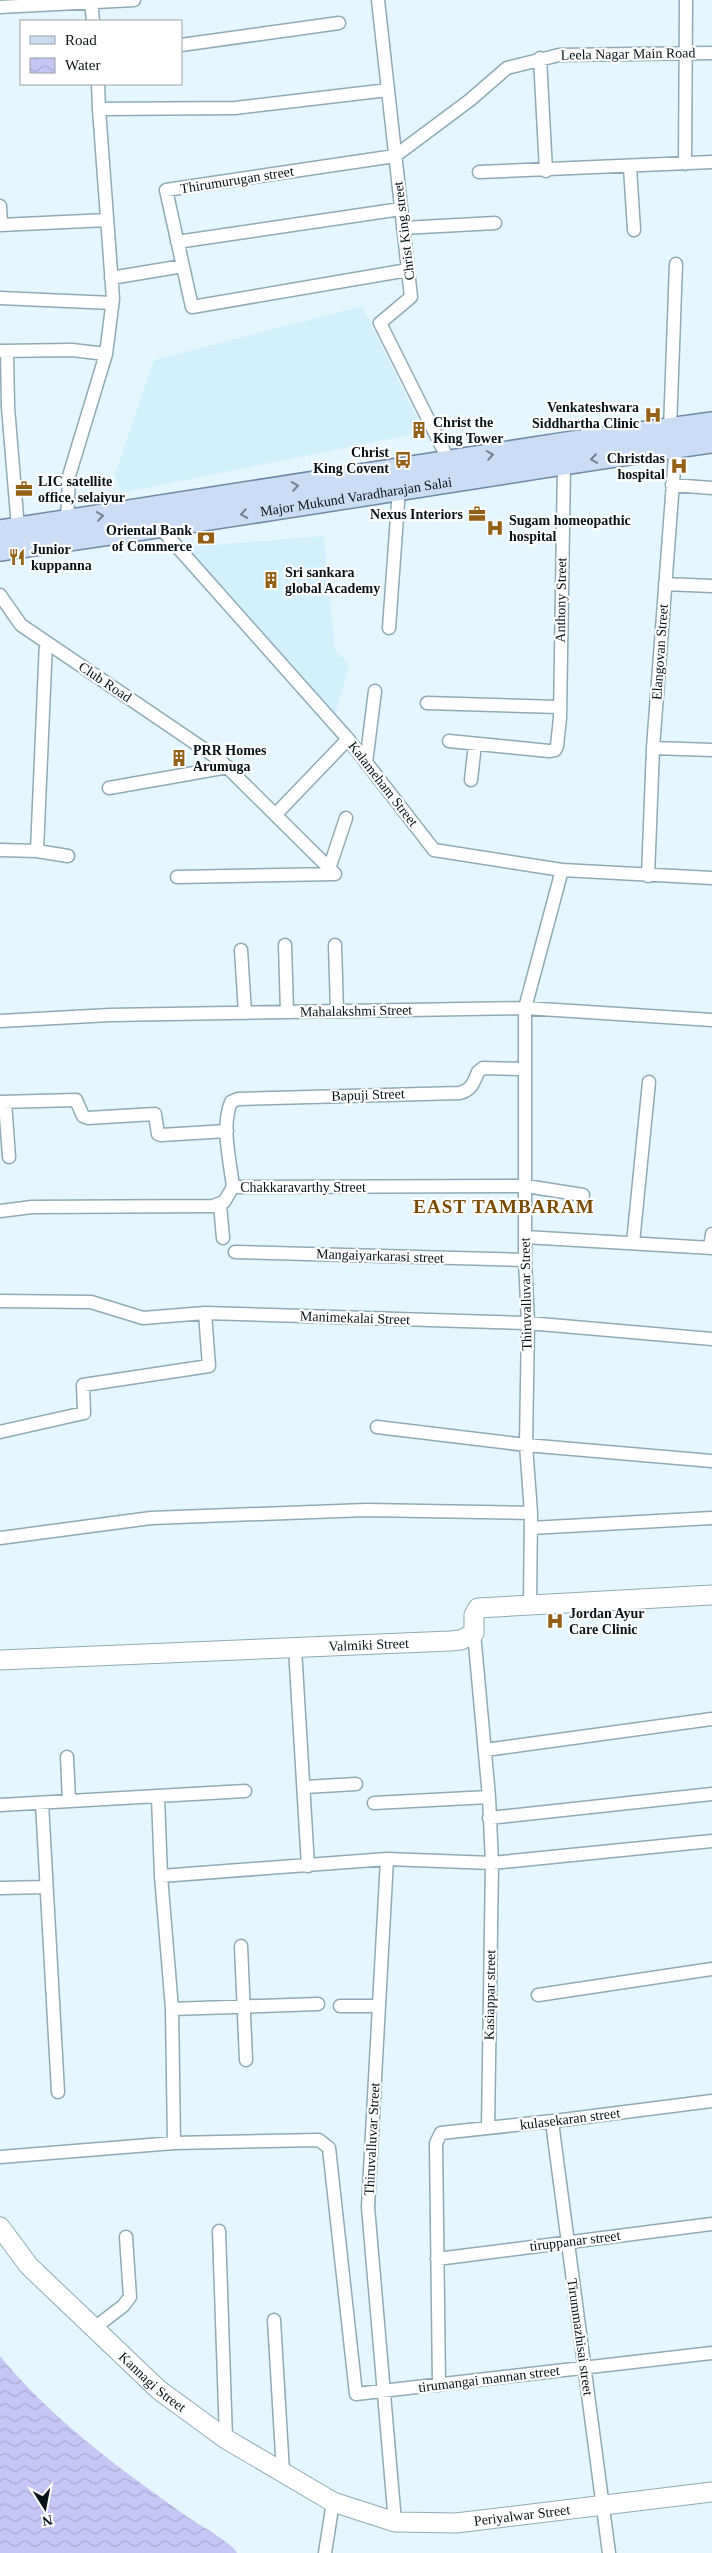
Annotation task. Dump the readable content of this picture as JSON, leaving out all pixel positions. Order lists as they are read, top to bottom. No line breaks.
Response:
{"streets":{"main road":["Major Mukund Varadharajan Salai"],"street":["Leela Nagar Main Road","Thirumurugan street","Christ King street","Anthony Street","Elangovan Street","Club Road","Kalameham Street","Mahalakshmi Street","Bapuji Street","Chakkaravarthy Street","Mangaiyarkarasi street","Thiruvalluvar Street","Manimekalai Street","Valmiki Street","Kasiappar street","kulasekaran street","tiruppanar street","Tirummazhisai street","tirumangai mannan street","Kannagi Street","Periyalwar Street"]},"crossings":[["Leela Nagar Main Road","Thirumurugan street"],["Leela Nagar Main Road","Christ King street"],["Thirumurugan street","Christ King street"],["Christ King street","Major Mukund Varadharajan Salai"],["Major Mukund Varadharajan Salai","Anthony Street"],["Major Mukund Varadharajan Salai","Elangovan Street"],["Major Mukund Varadharajan Salai","Kalameham Street"],["Elangovan Street","Kalameham Street"],["Kalameham Street","Thiruvalluvar Street"],["Mahalakshmi Street","Thiruvalluvar Street"],["Bapuji Street","Chakkaravarthy Street"],["Bapuji Street","Thiruvalluvar Street"],["Chakkaravarthy Street","Thiruvalluvar Street"],["Mangaiyarkarasi street","Thiruvalluvar Street"],["Thiruvalluvar Street","Manimekalai Street"],["Thiruvalluvar Street","tirumangai mannan street"],["Thiruvalluvar Street","Periyalwar Street"],["Valmiki Street","Kasiappar street"],["Kasiappar street","kulasekaran street"],["kulasekaran street","tiruppanar street"],["kulasekaran street","Tirummazhisai street"],["tiruppanar street","Tirummazhisai street"],["Tirummazhisai street","tirumangai mannan street"],["Tirummazhisai street","Periyalwar Street"],["Kannagi Street","Periyalwar Street"]],"districts":["EAST TAMBARAM"],"places":{"hospital":["Venkateshwara Siddhartha Clinic","Christdas hospital","Sugam homeopathic hospital","Jordan Ayur Care Clinic"],"building":["Christ the King Tower","Sri sankara global Academy","PRR Homes Arumuga"],"bus stop":["Christ King Covent"],"office":["LIC satellite office, selaiyur","Nexus Interiors"],"bank":["Oriental Bank of Commerce"],"restaurant":["Junior kuppanna"]},"legend":["Road","Water"],"north":"bottom"}
